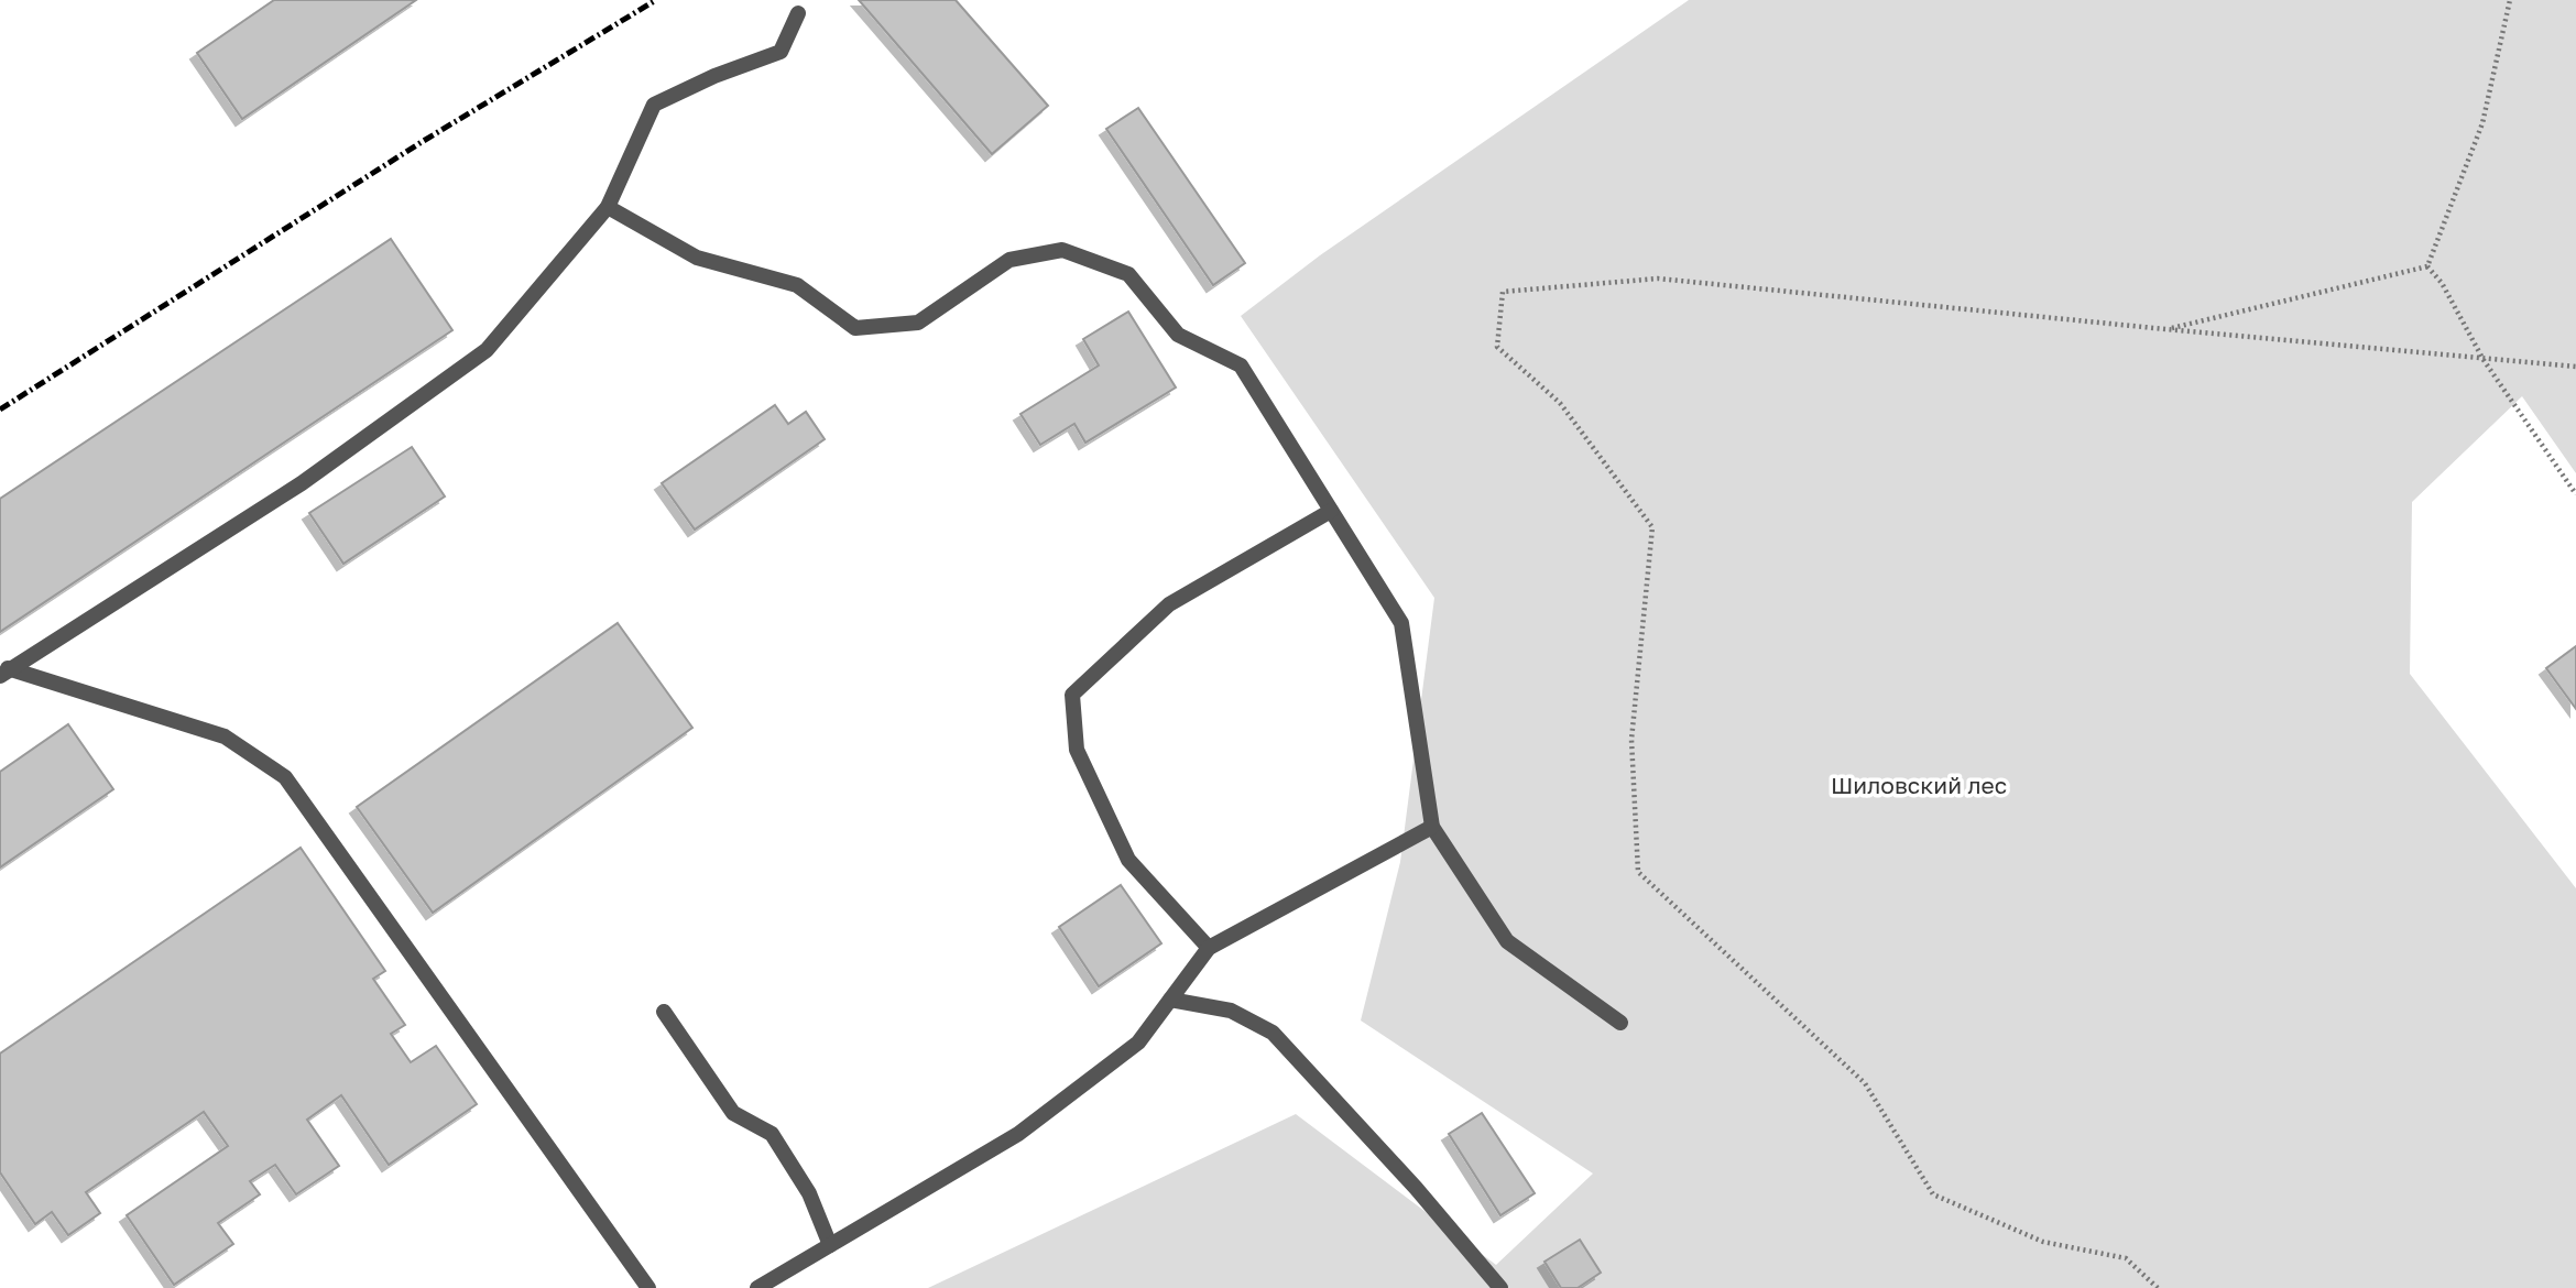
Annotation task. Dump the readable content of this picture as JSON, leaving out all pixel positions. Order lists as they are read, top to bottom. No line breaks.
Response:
{"parks":["Шиловский лес"]}
